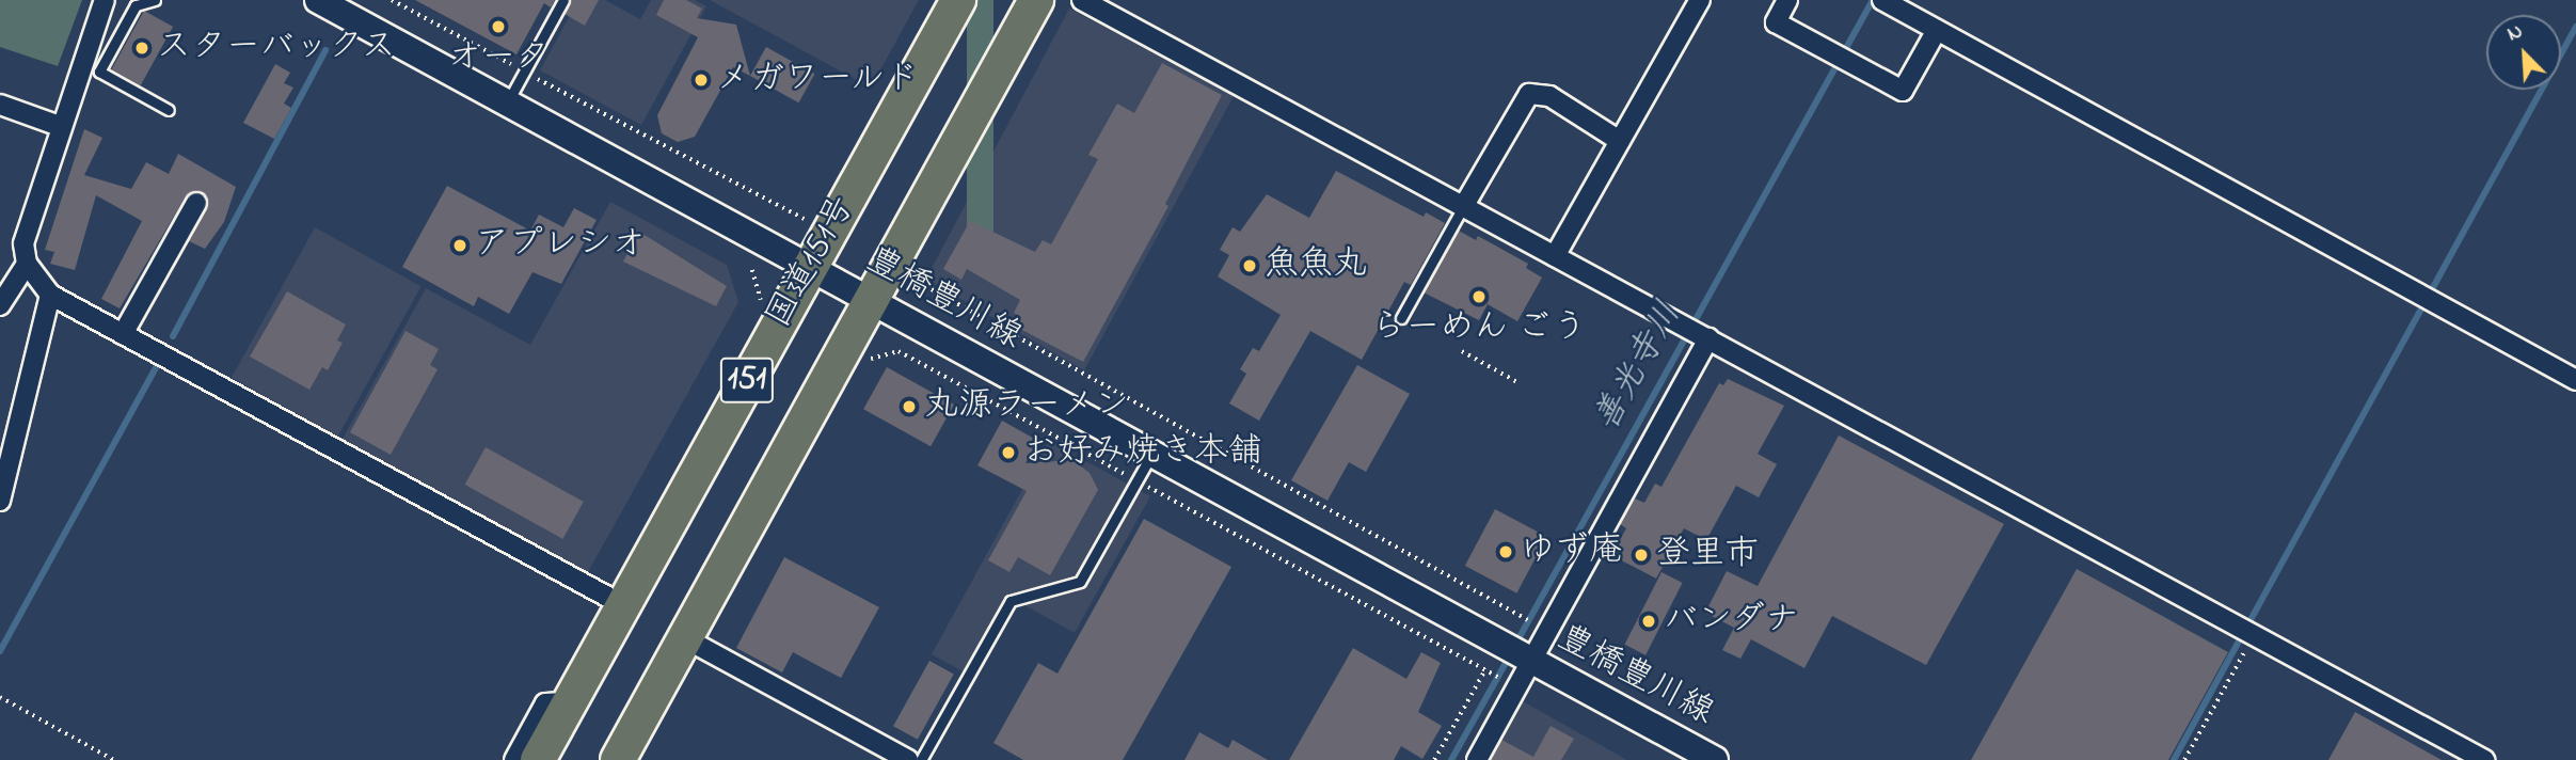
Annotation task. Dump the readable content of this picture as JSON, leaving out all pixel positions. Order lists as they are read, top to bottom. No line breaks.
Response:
{"streets":{"highway":["国道151号","151"],"main road":["豊橋豊川線"]},"crossings":[["国道151号","豊橋豊川線"],["豊橋豊川線","151"]],"water":["善光寺川"],"places":["オータ","スターバックス","メガワールド","アプレシオ","魚魚丸","らーめん ごう","丸源ラーメン","お好み焼き本舗","ゆず庵","登里市","バンダナ"],"north":"top left"}
